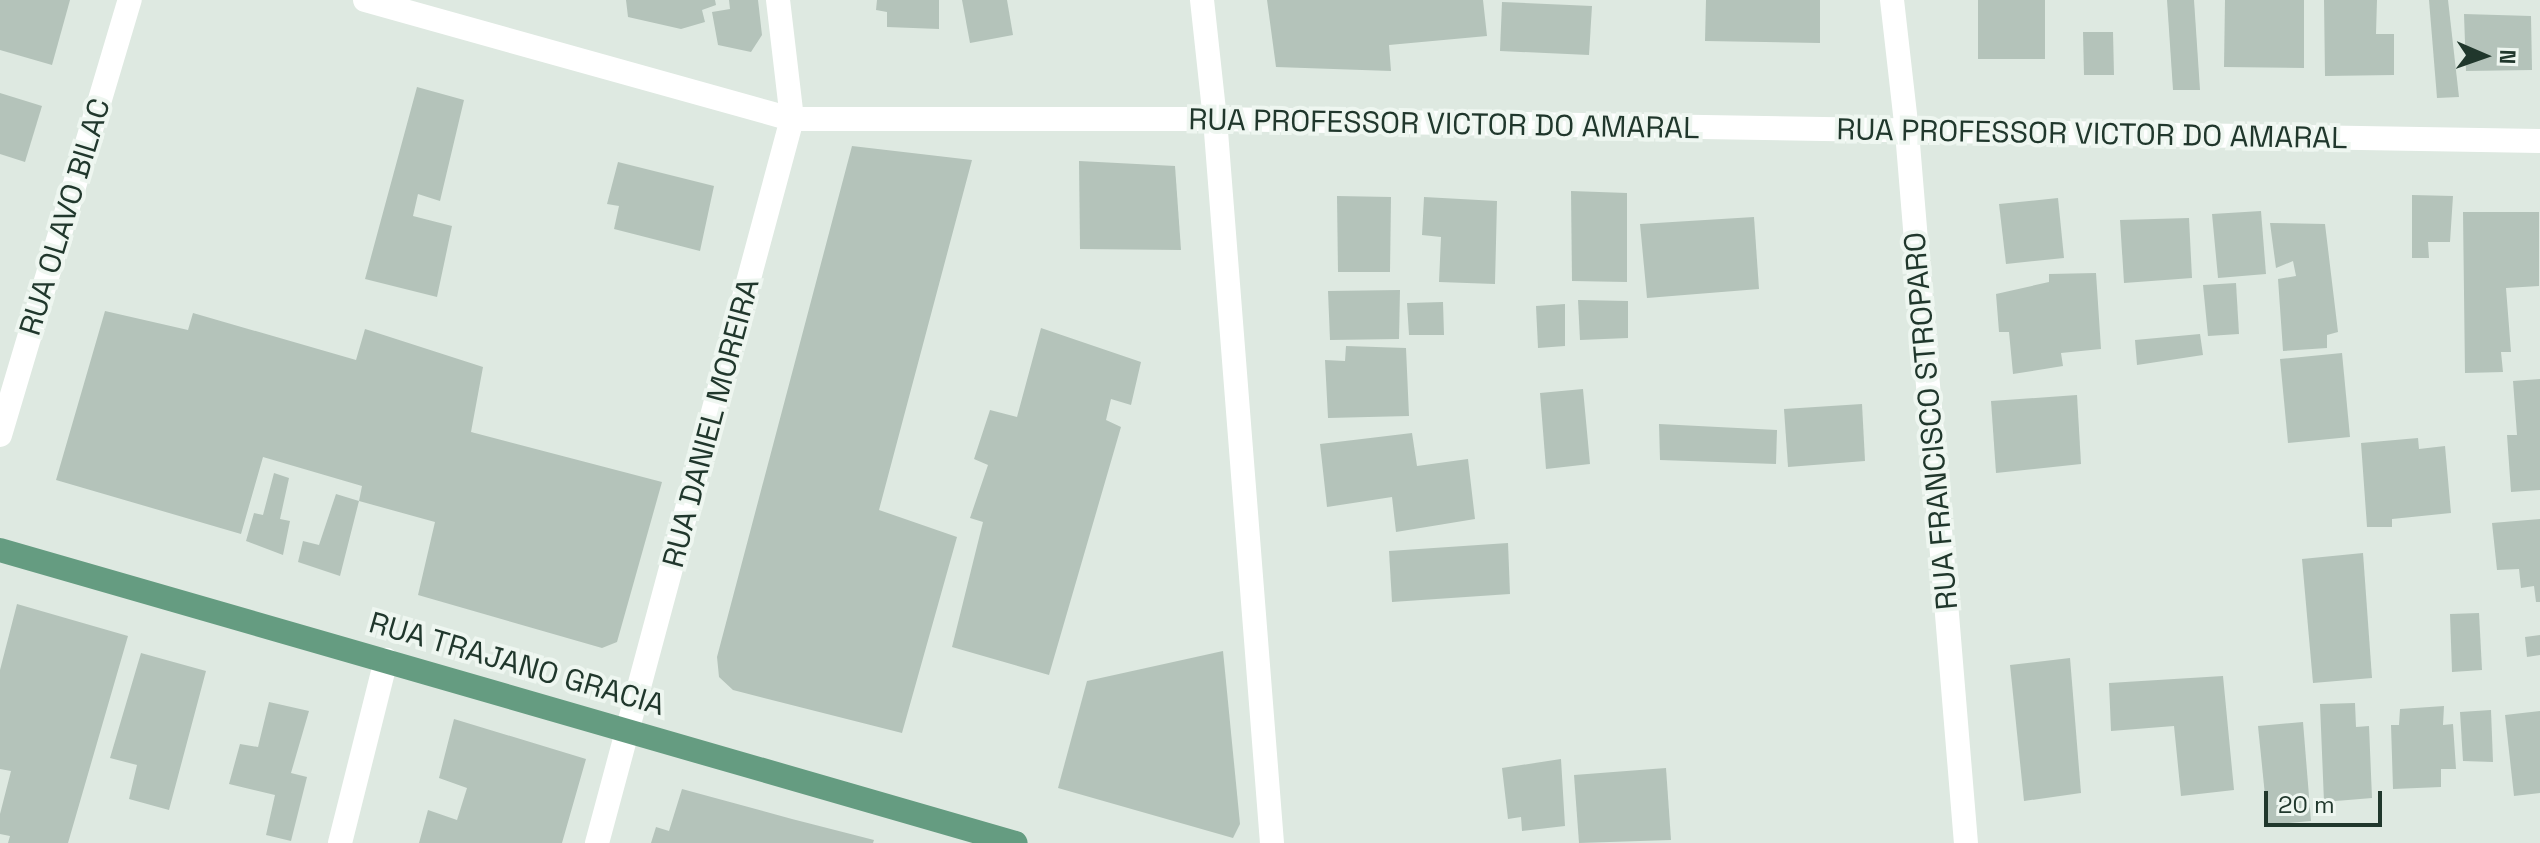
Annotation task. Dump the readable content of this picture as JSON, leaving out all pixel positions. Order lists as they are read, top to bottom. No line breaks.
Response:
{"streets":{"main road":["RUA TRAJANO GRACIA"],"street":["RUA PROFESSOR VICTOR DO AMARAL","RUA OLAVO BILAC","RUA FRANCISCO STROPARO","RUA DANIEL MOREIRA"]},"crossings":[["RUA PROFESSOR VICTOR DO AMARAL","RUA FRANCISCO STROPARO"],["RUA PROFESSOR VICTOR DO AMARAL","RUA DANIEL MOREIRA"],["RUA DANIEL MOREIRA","RUA TRAJANO GRACIA"]],"scale_bar":"20 m","north":"right"}
